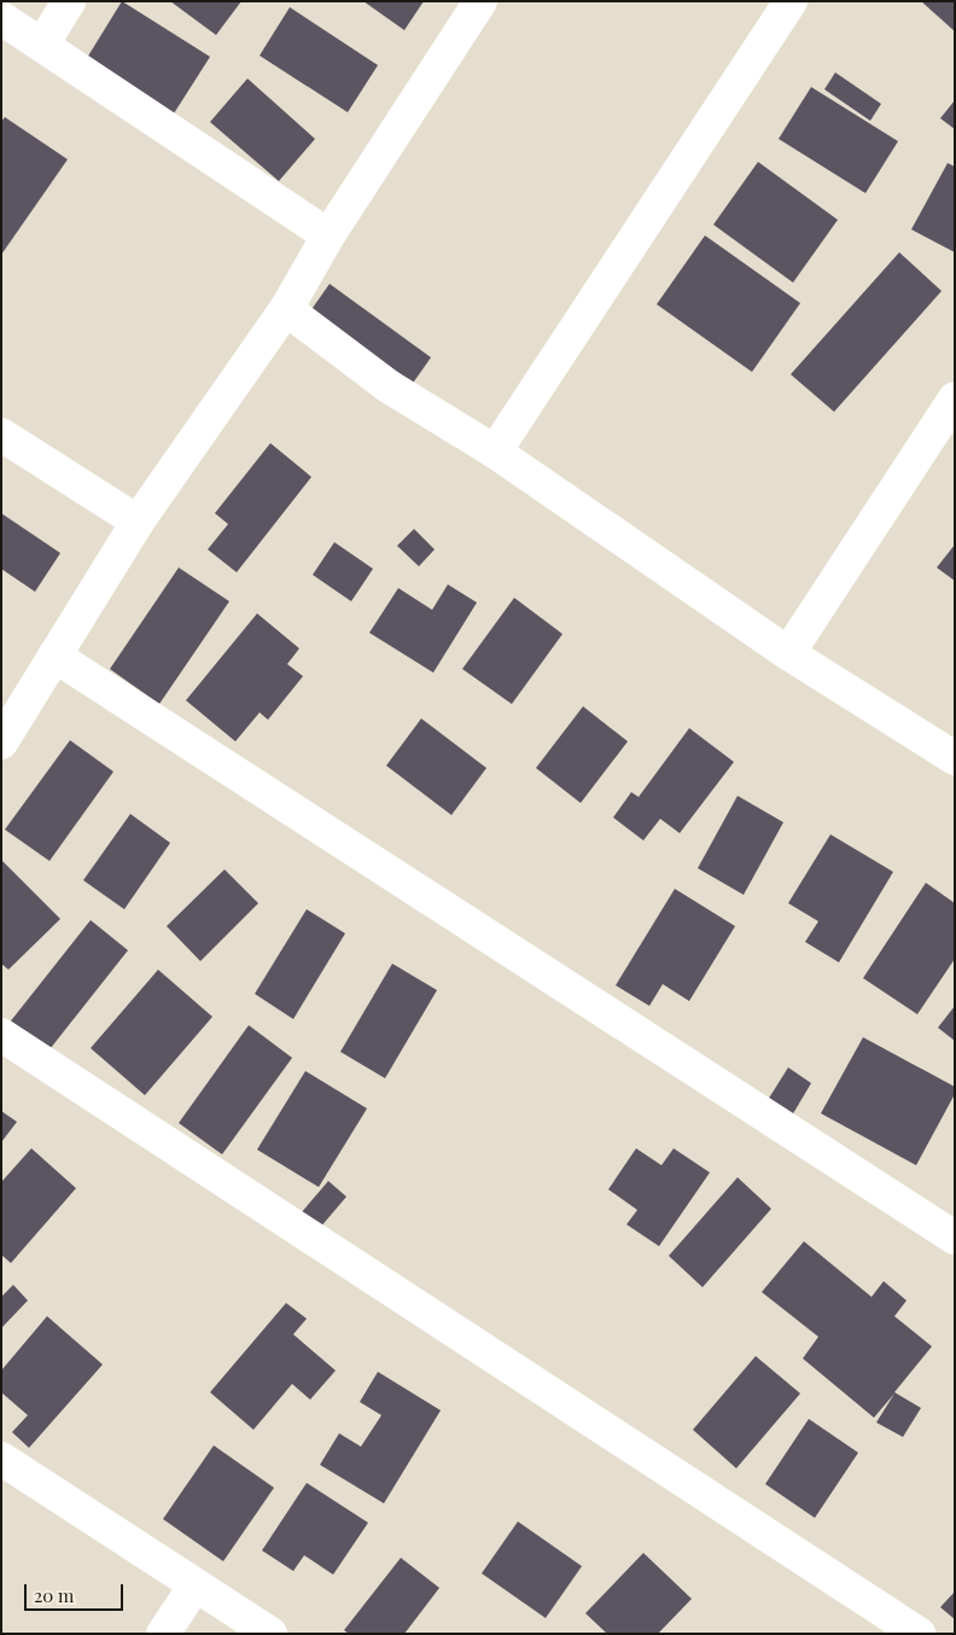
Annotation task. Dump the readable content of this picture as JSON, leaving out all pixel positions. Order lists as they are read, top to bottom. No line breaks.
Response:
{"scale_bar":"20 m"}
